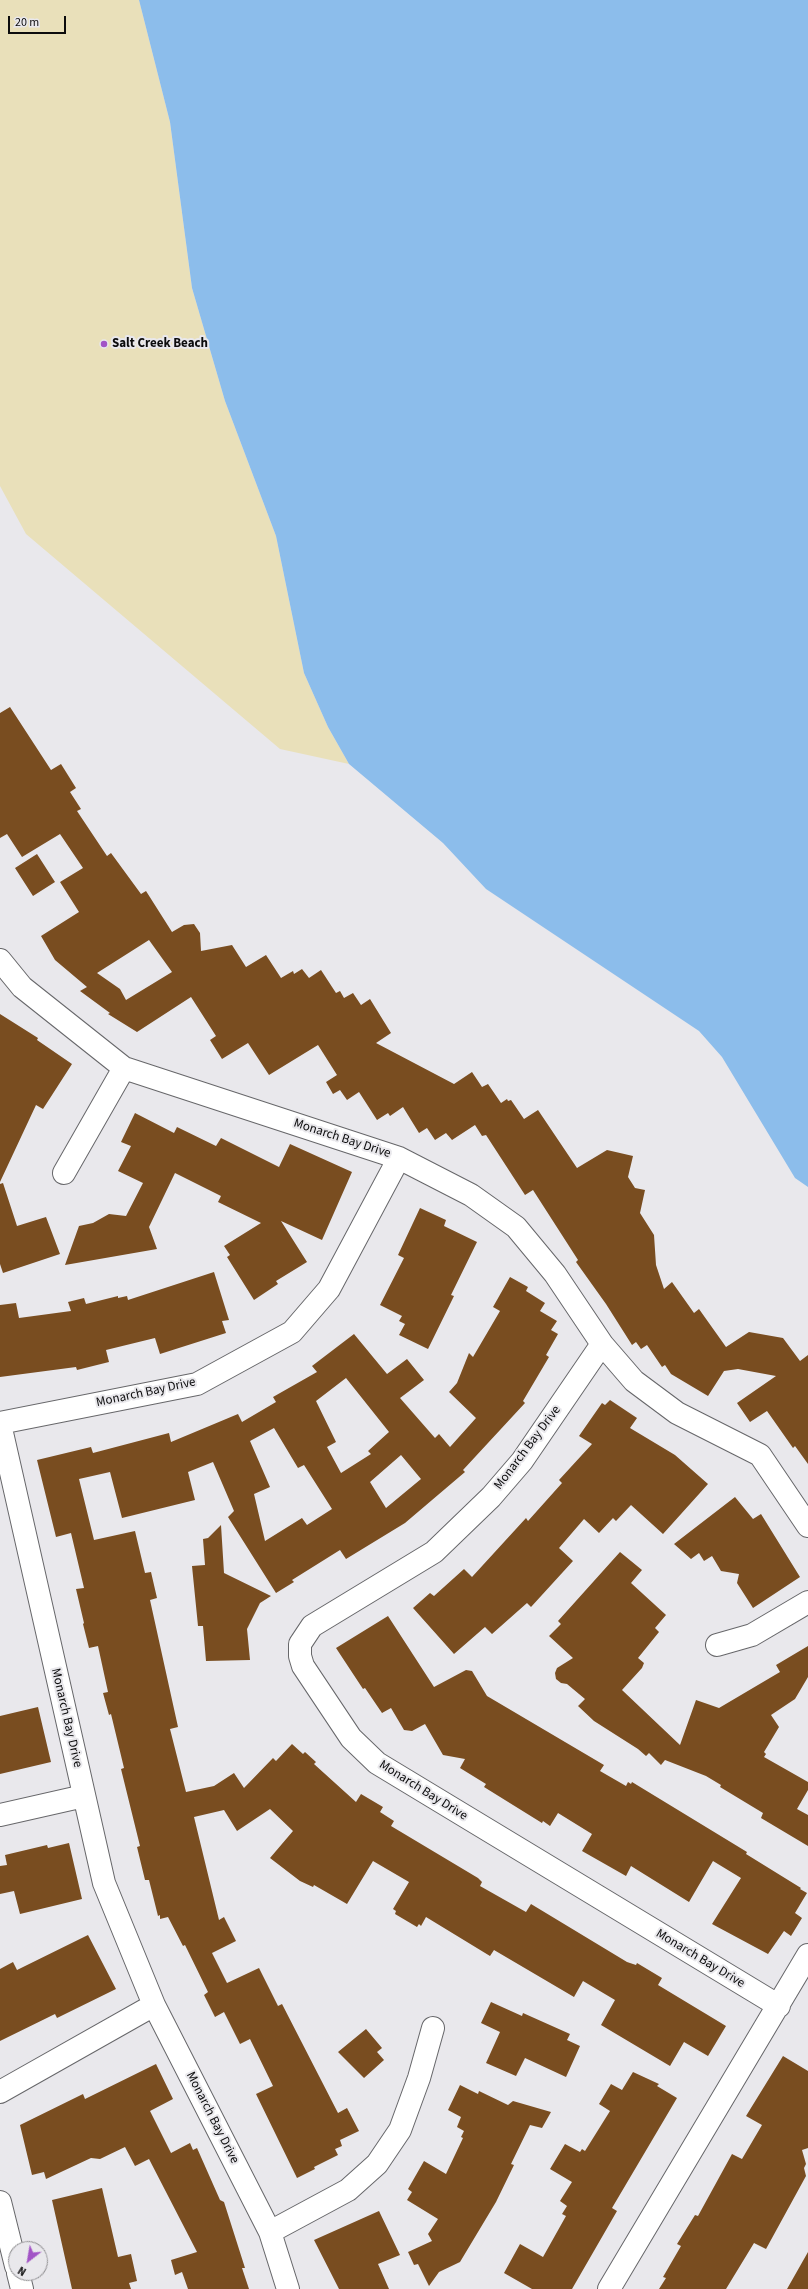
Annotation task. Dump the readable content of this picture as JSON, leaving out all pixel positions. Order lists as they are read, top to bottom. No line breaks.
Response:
{"streets":{"street":["Monarch Bay Drive"]},"places":["Salt Creek Beach"],"scale_bar":"20 m","north":"bottom left"}
